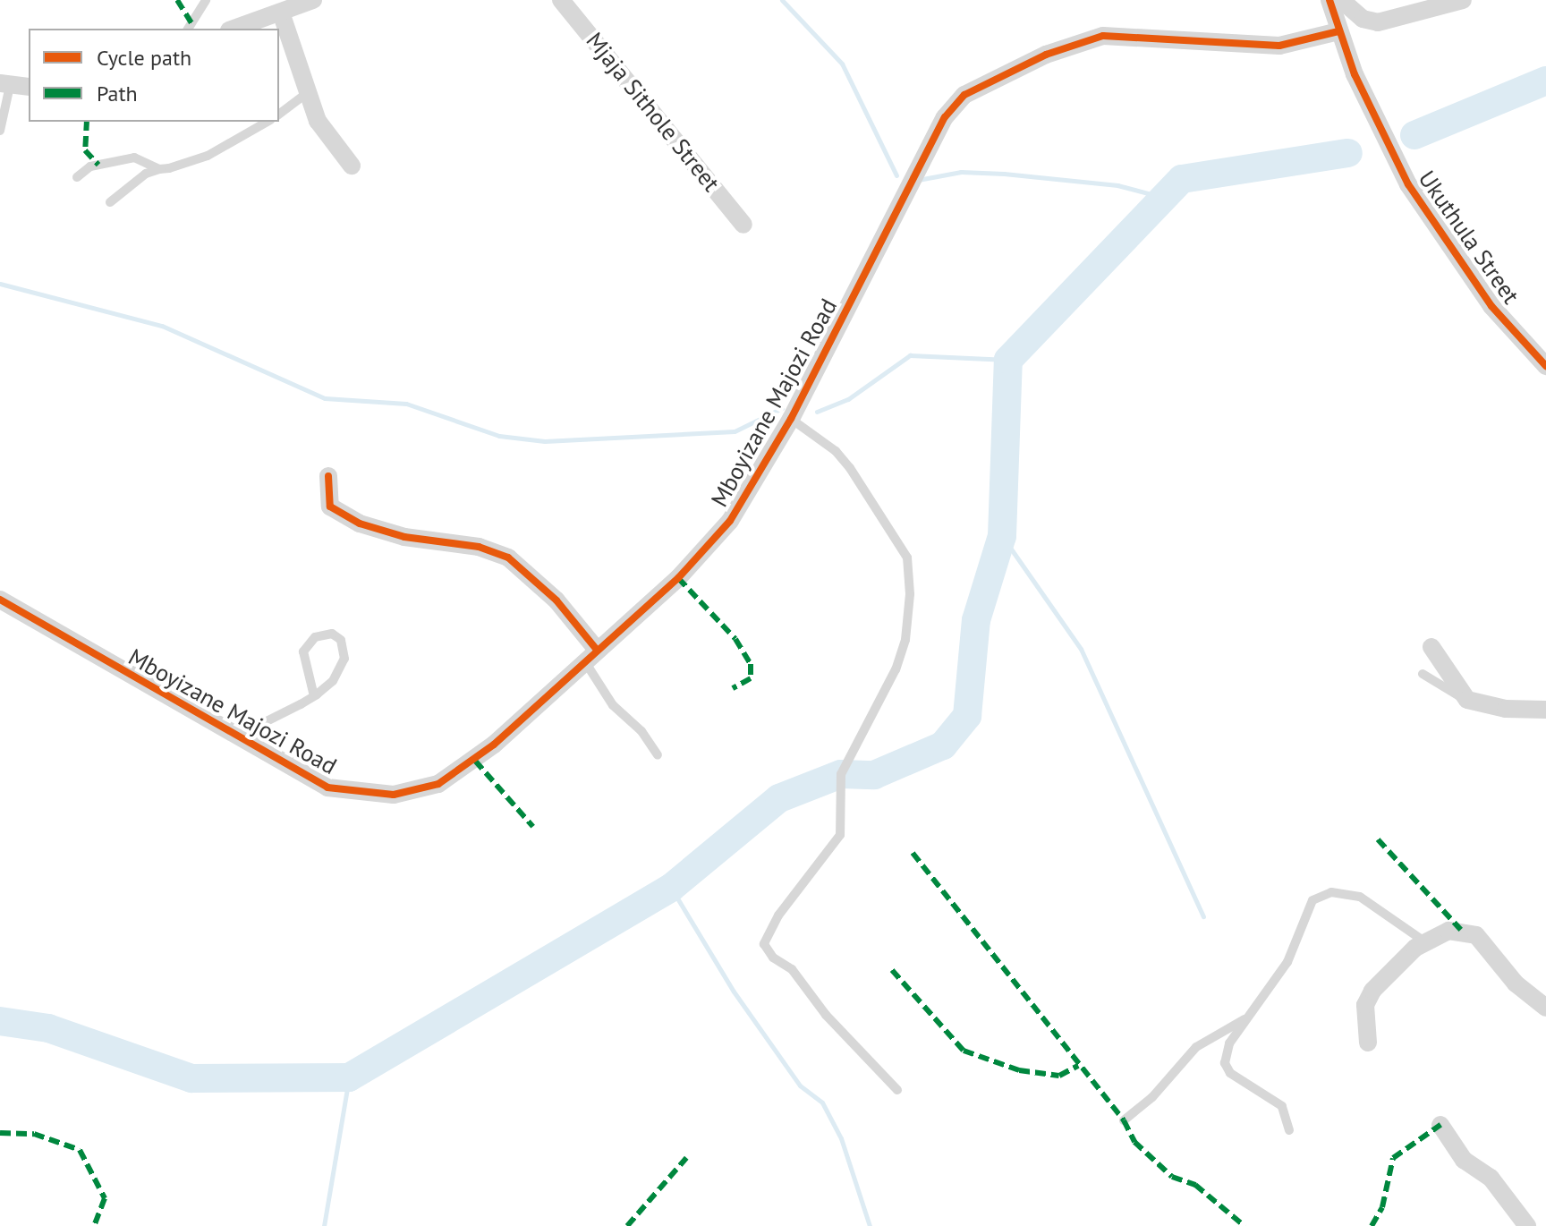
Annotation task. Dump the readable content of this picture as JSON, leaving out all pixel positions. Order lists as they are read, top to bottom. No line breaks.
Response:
{"streets":{"street":["Mjaja Sithole Street","Ukuthula Street","Mboyizane Majozi Road"]},"crossings":[["Ukuthula Street","Mboyizane Majozi Road"]],"legend":["Cycle path","Path"]}
